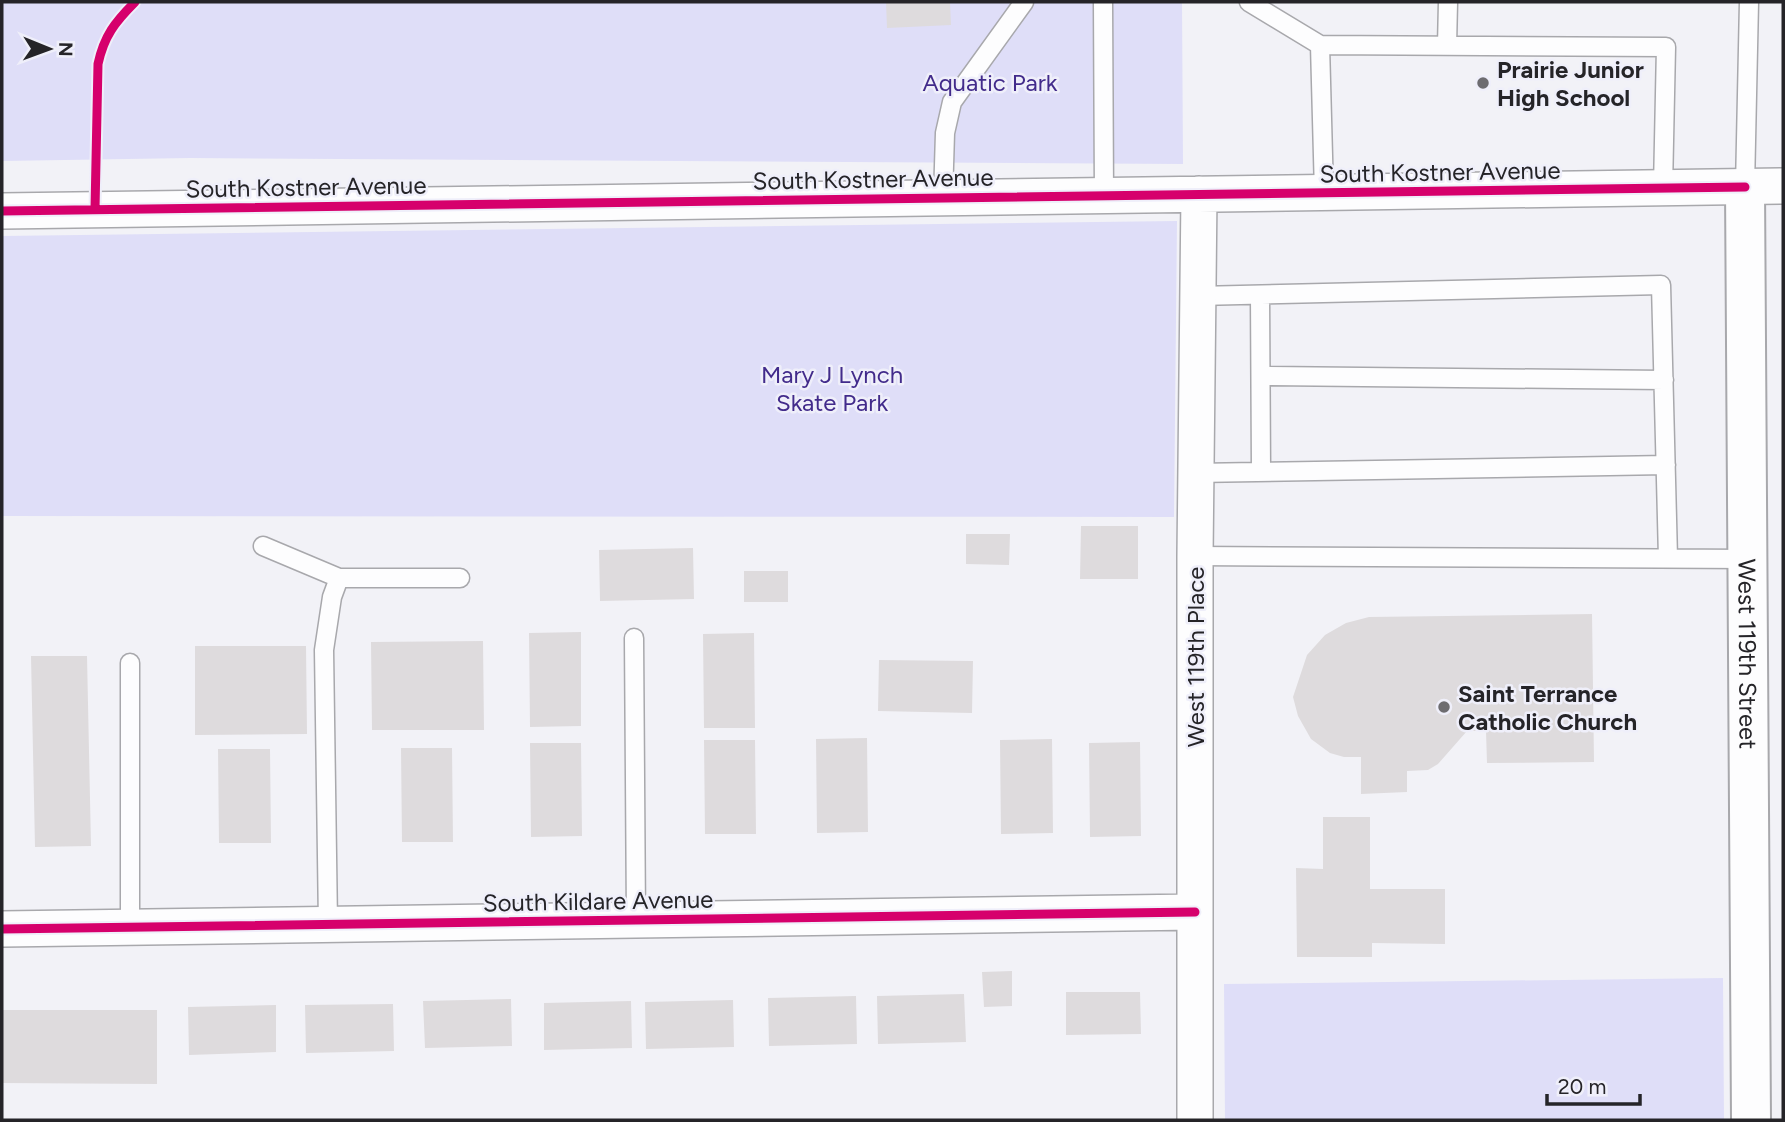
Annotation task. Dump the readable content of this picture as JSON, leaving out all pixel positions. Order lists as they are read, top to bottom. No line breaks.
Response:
{"streets":{"street":["South Kostner Avenue","West 119th Street","West 119th Place","South Kildare Avenue"]},"crossings":[["South Kostner Avenue","West 119th Street"],["South Kostner Avenue","West 119th Place"],["West 119th Place","South Kildare Avenue"]],"parks":["Aquatic Park","Mary J Lynch Skate Park"],"places":["Prairie Junior High School","Saint Terrance Catholic Church"],"scale_bar":"20 m","north":"right"}
